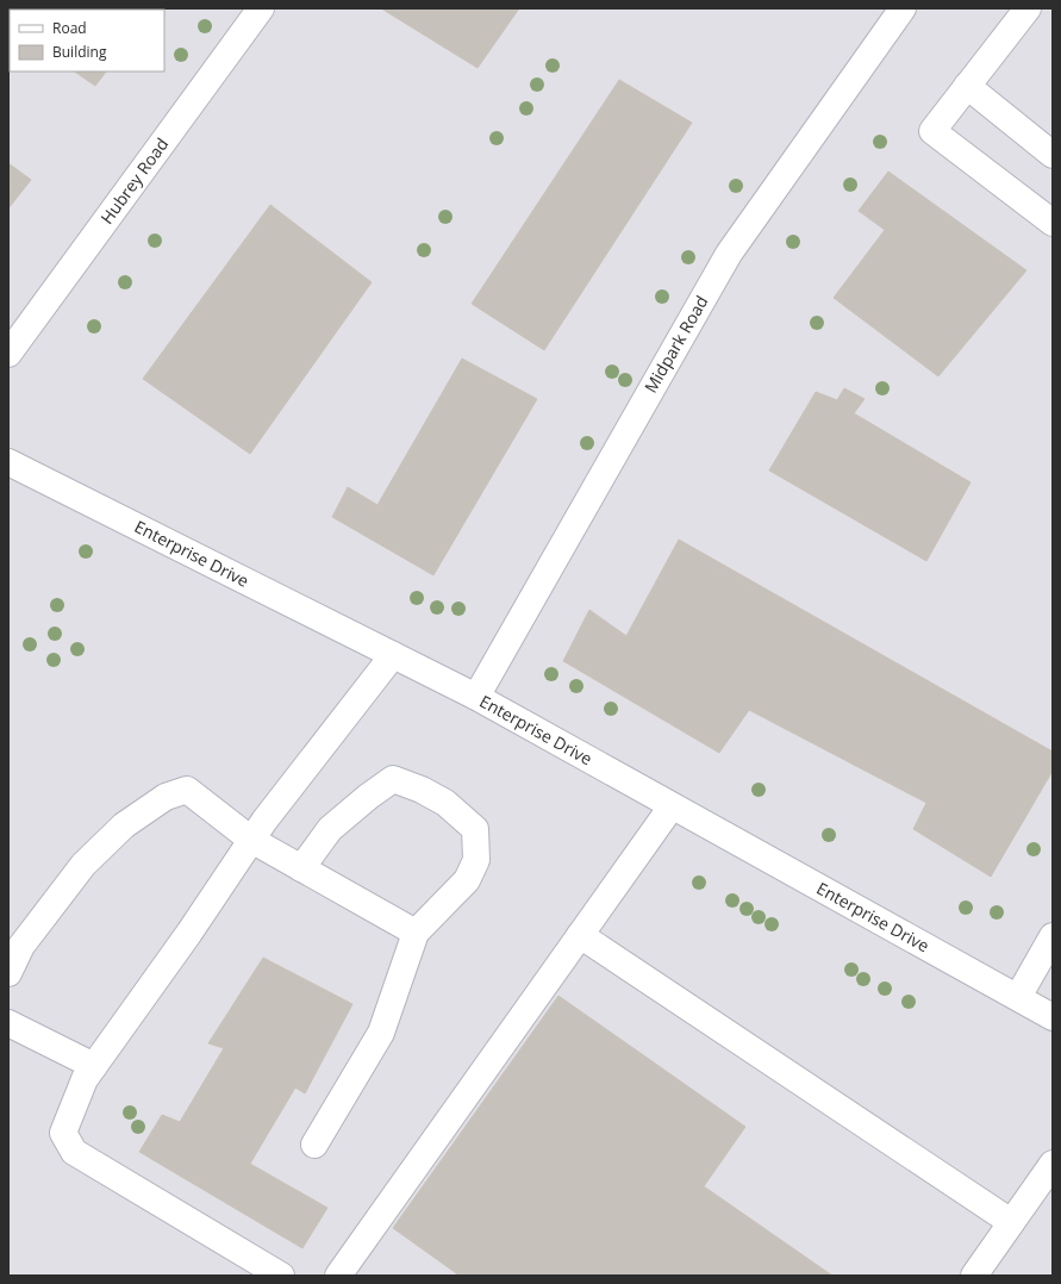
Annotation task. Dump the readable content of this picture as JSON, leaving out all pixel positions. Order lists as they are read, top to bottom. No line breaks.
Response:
{"streets":{"street":["Hubrey Road","Midpark Road","Enterprise Drive"]},"crossings":[["Midpark Road","Enterprise Drive"]],"legend":["Road","Building"]}
